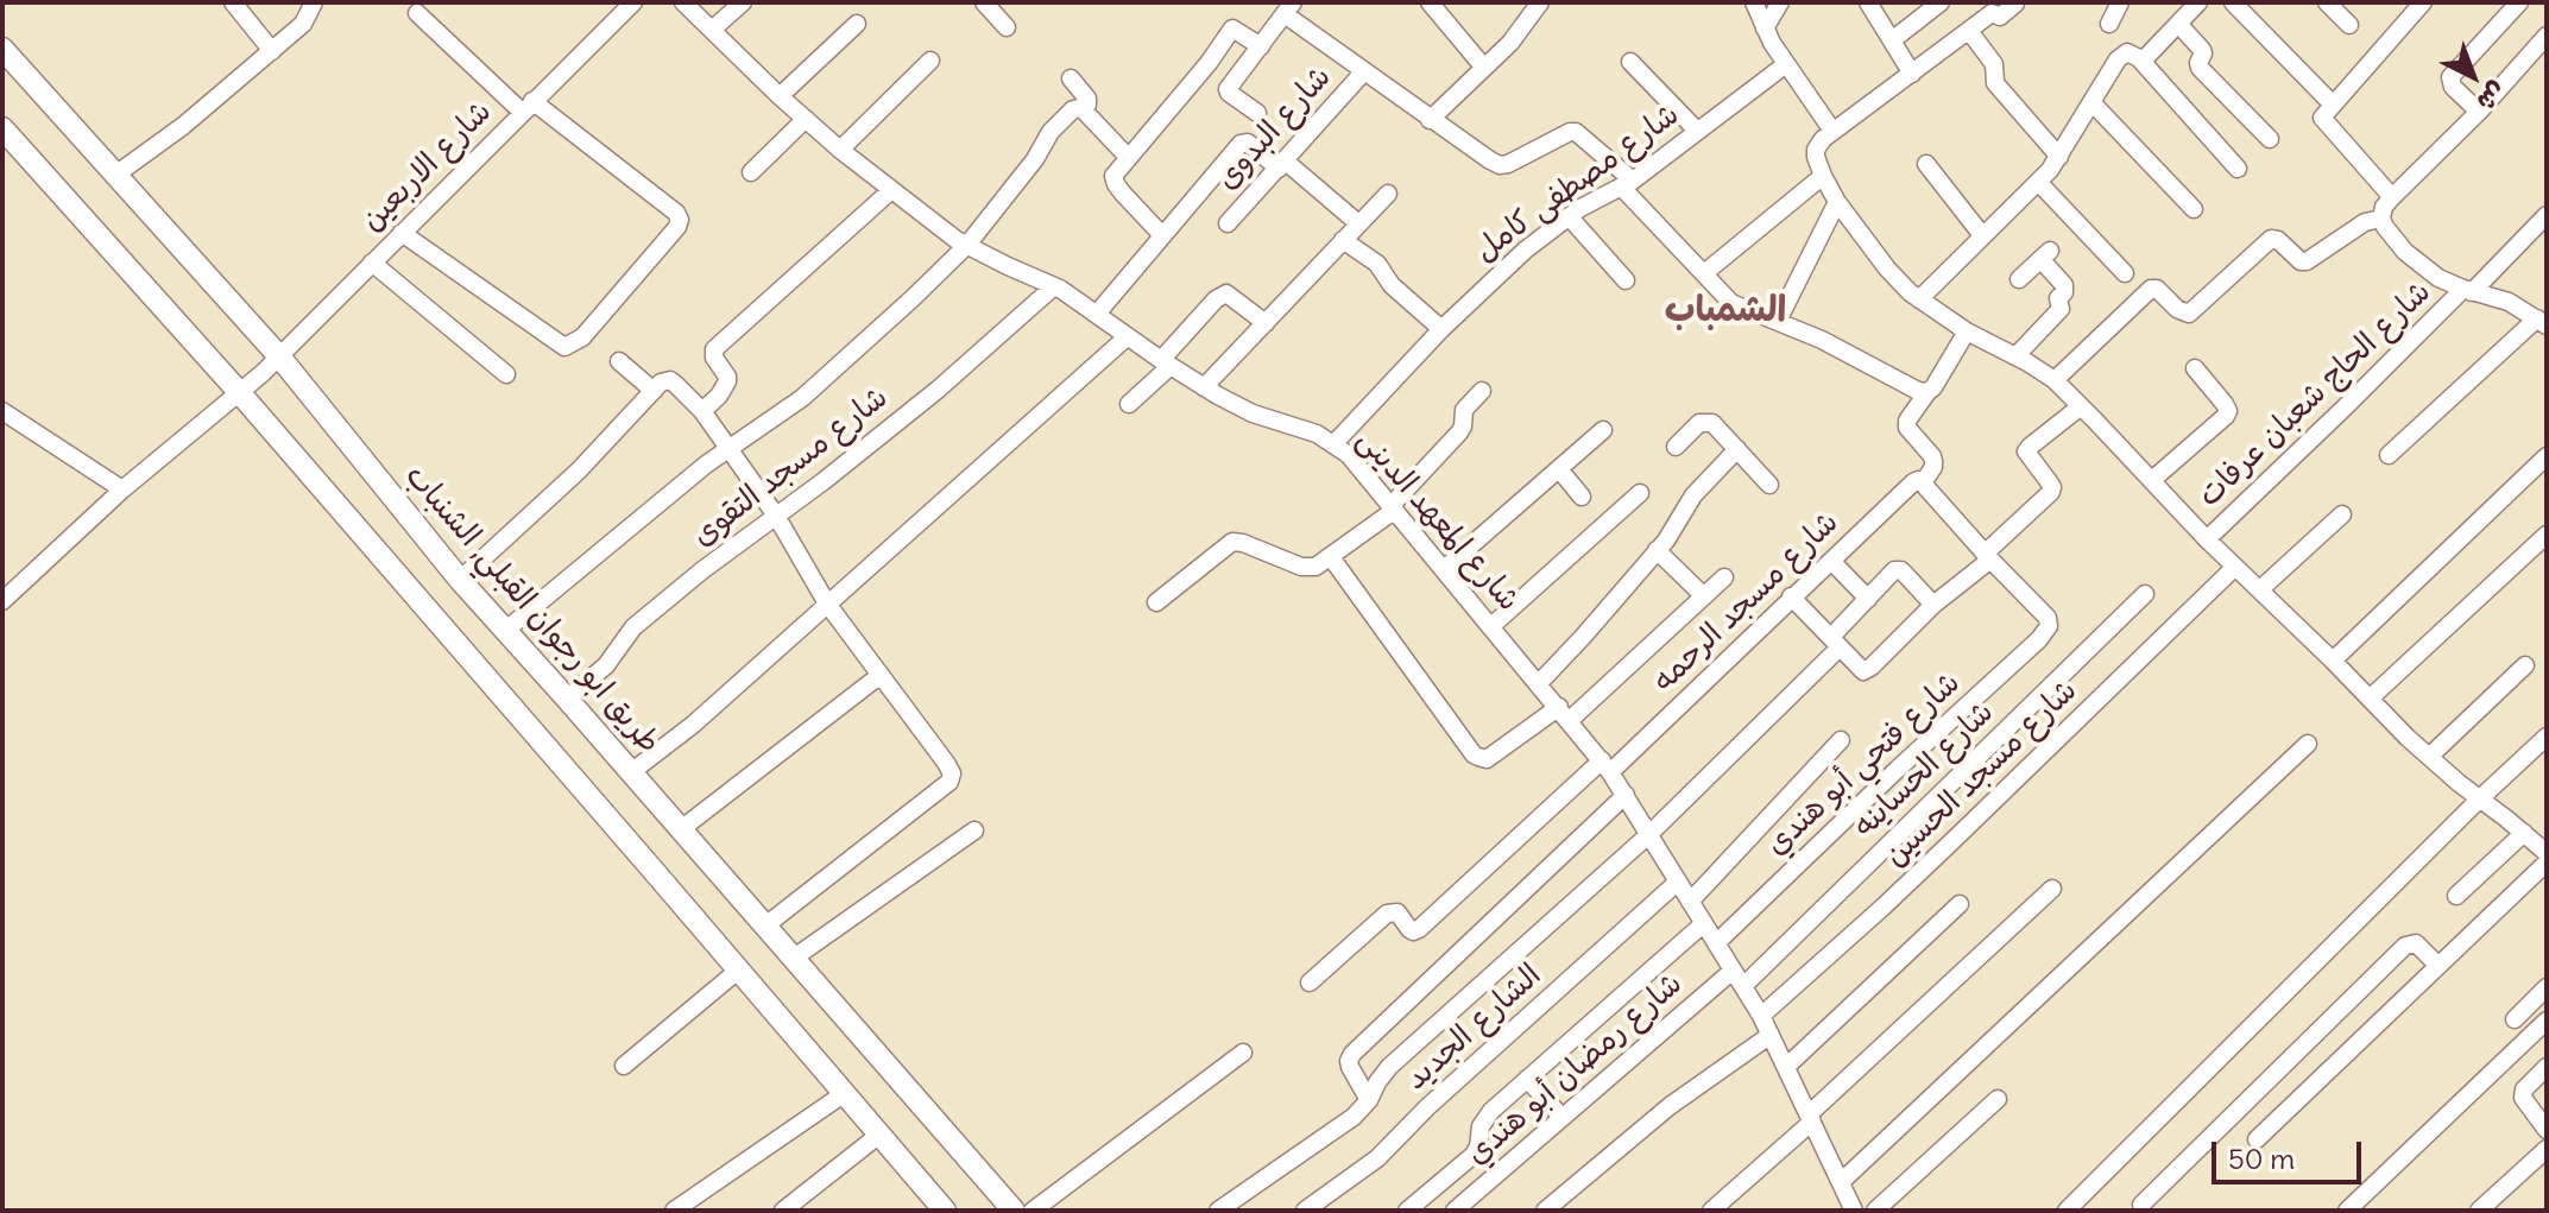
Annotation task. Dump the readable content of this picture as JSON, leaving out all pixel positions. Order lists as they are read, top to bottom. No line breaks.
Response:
{"streets":{"street":["شارع البدوى","شارع الاربعين","شارع مصطفى كامل","شارع الحاج شعبان عرفات","شارع مسجد التقوى","شارع المعهد الدينى","شارع مسجد الرحمه","طريق ابو رجوان القبلي, الشنباب","شارع فتحي أبو هندي","شارع الحساينه","شارع مسجد الحسين","الشارع الجديد","شارع رمضان أبو هندي"]},"crossings":[["شارع الاربعين","طريق ابو رجوان القبلي, الشنباب"],["شارع مصطفى كامل","شارع المعهد الدينى"],["شارع مسجد التقوى","شارع المعهد الدينى"],["شارع مسجد التقوى","طريق ابو رجوان القبلي, الشنباب"],["شارع المعهد الدينى","شارع مسجد الرحمه"],["شارع المعهد الدينى","شارع فتحي أبو هندي"],["شارع المعهد الدينى","شارع الحساينه"],["شارع المعهد الدينى","شارع مسجد الحسين"],["شارع المعهد الدينى","الشارع الجديد"],["شارع المعهد الدينى","شارع رمضان أبو هندي"]],"districts":["الشمباب"],"scale_bar":"50 m","north":"bottom right"}
